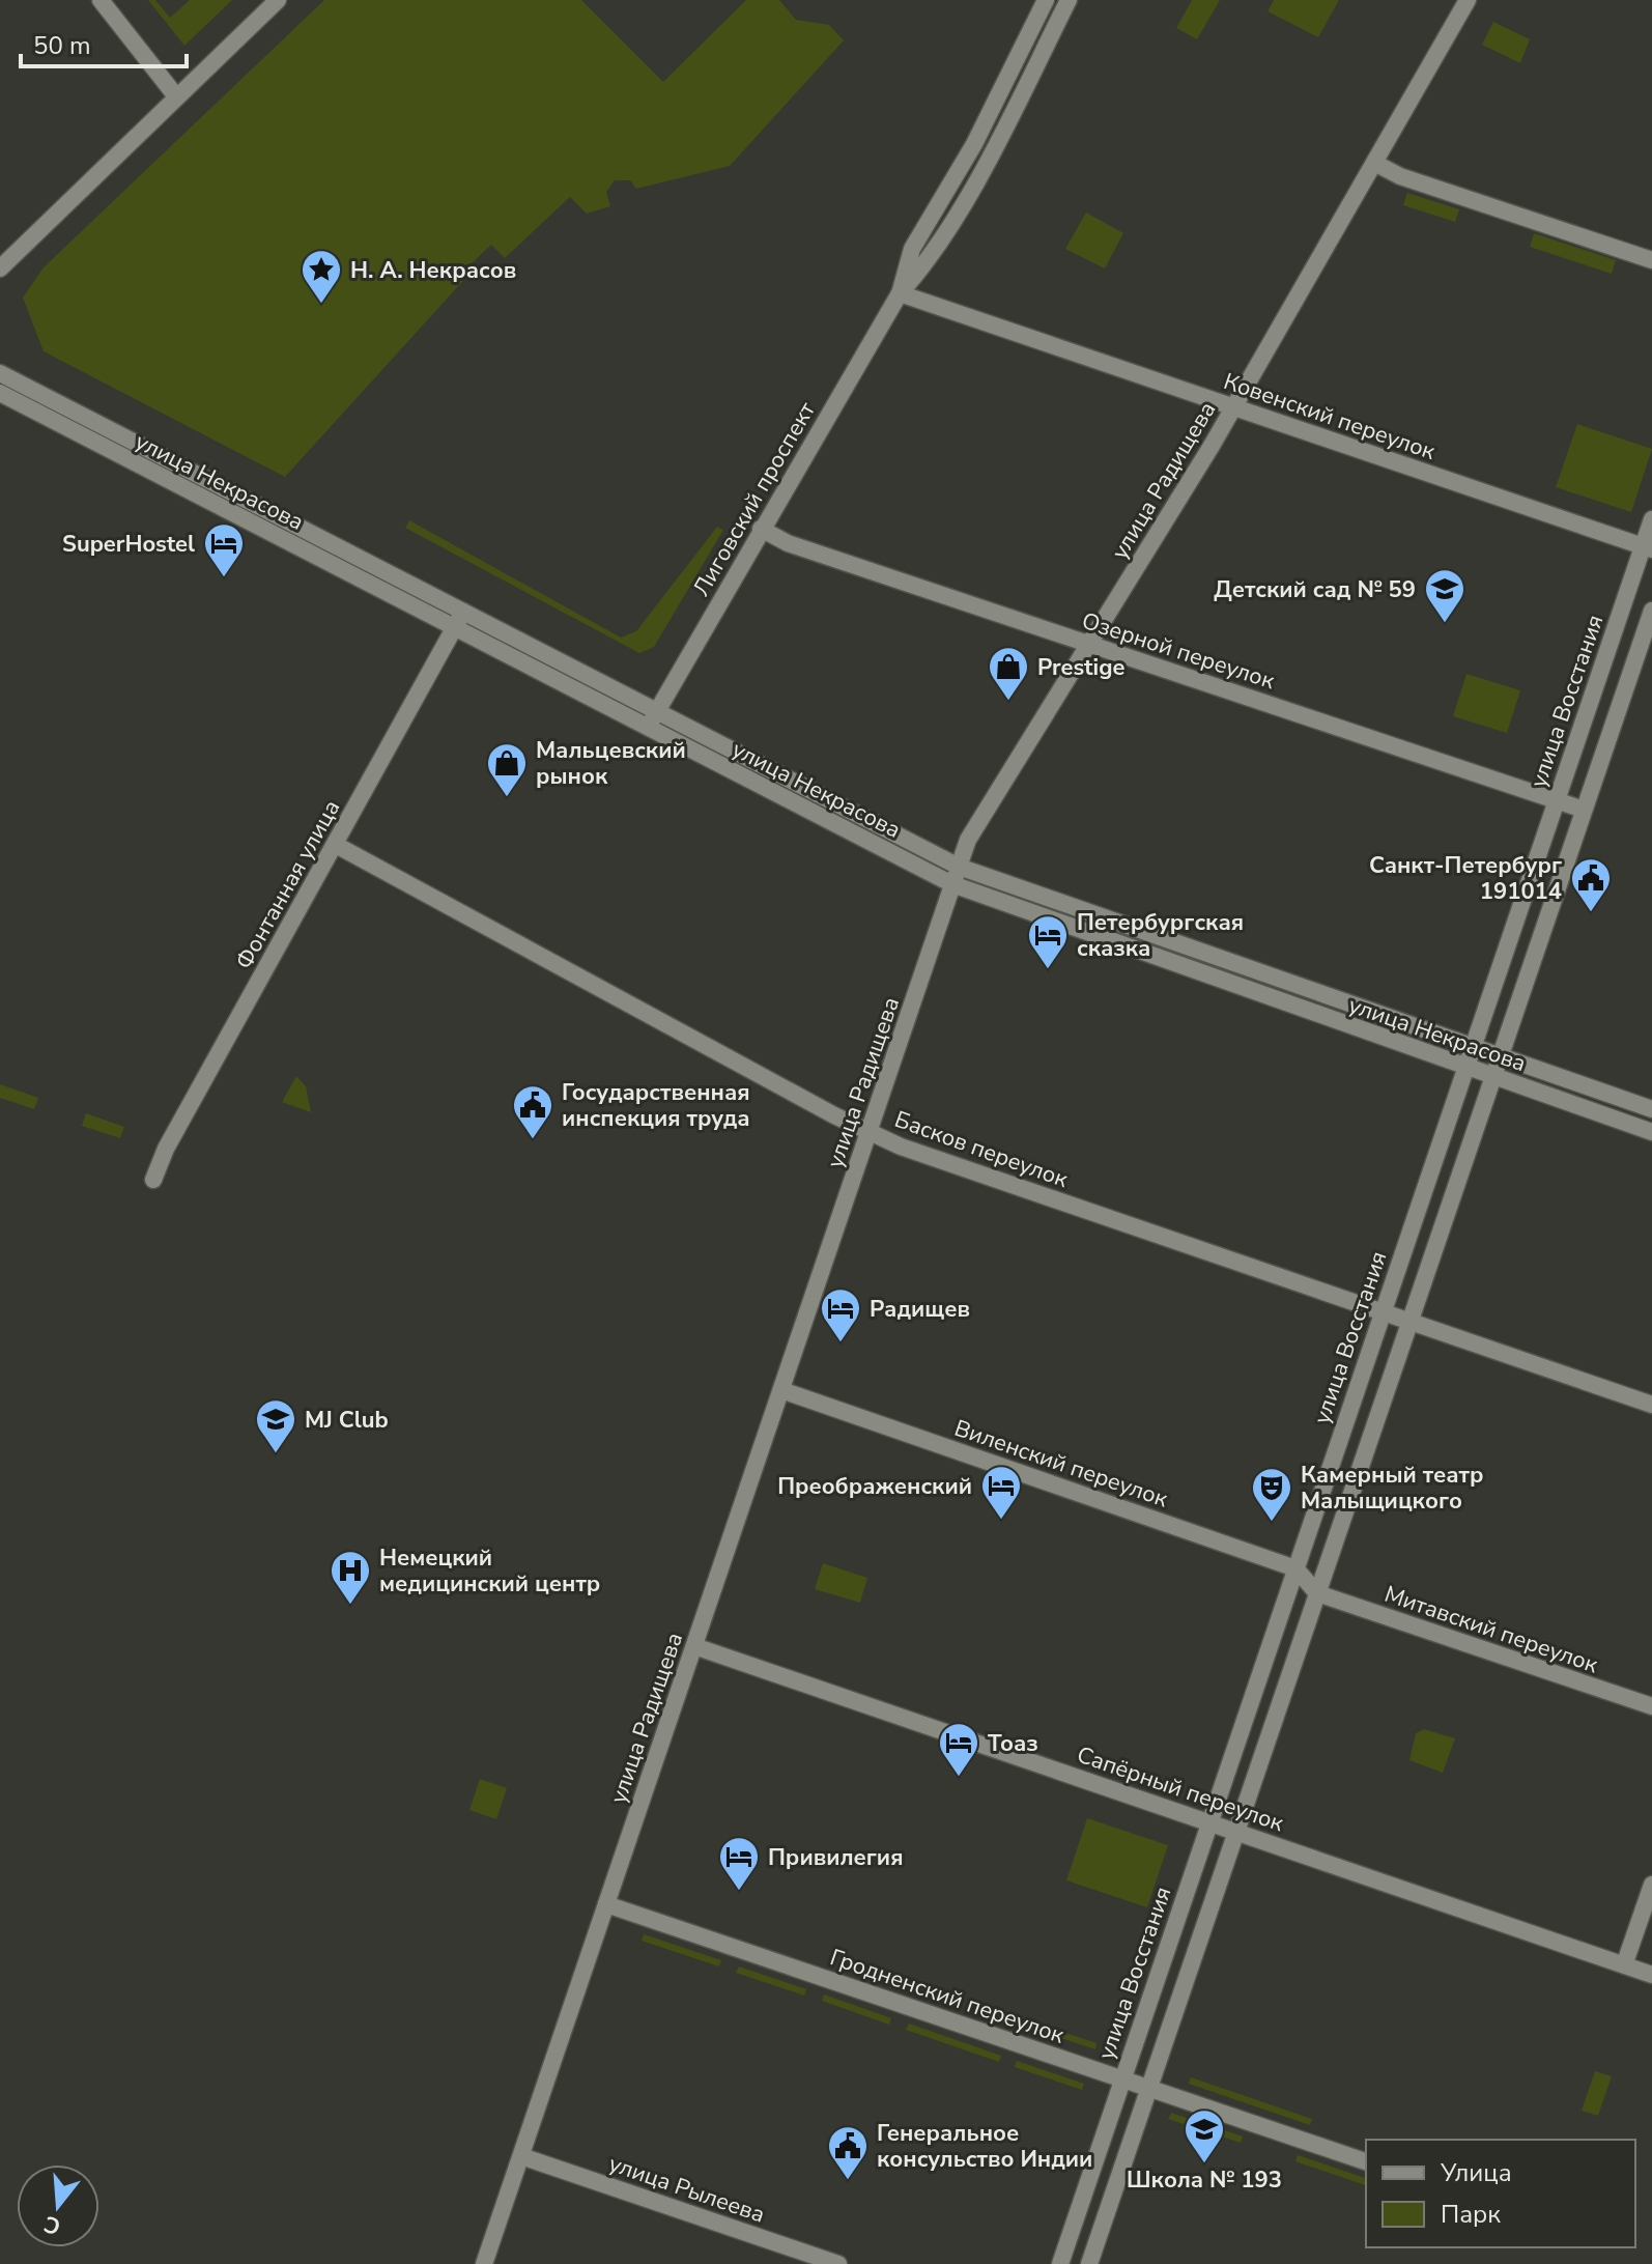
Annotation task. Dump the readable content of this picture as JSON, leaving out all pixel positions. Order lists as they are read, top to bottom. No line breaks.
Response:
{"streets":{"street":["Ковенский переулок","улица Радищева","улица Некрасова","Лиговский проспект","Озерной переулок","улица Восстания","Фонтанная улица","Басков переулок","Виленский переулок","Митавский переулок","Сапёрный переулок","Гродненский переулок","улица Рылеева"]},"crossings":[["Ковенский переулок","улица Радищева"],["Ковенский переулок","Лиговский проспект"],["Ковенский переулок","улица Восстания"],["улица Радищева","улица Некрасова"],["улица Радищева","Озерной переулок"],["улица Радищева","Басков переулок"],["улица Радищева","Виленский переулок"],["улица Радищева","Сапёрный переулок"],["улица Радищева","Гродненский переулок"],["улица Радищева","улица Рылеева"],["улица Некрасова","Лиговский проспект"],["улица Некрасова","улица Восстания"],["улица Некрасова","Фонтанная улица"],["Лиговский проспект","Озерной переулок"],["Озерной переулок","улица Восстания"],["улица Восстания","Басков переулок"],["улица Восстания","Виленский переулок"],["улица Восстания","Сапёрный переулок"],["улица Восстания","Гродненский переулок"],["Фонтанная улица","Басков переулок"],["Виленский переулок","Митавский переулок"]],"places":{"place":["Н. А. Некрасов"],"hotel":["SuperHostel","Петербургская сказка","Радищев","Преображенский","Тоаз","Привилегия"],"school or university":["Детский сад № 59","MJ Club","Школа № 193"],"shop":["Prestige","Мальцевский рынок"],"public building":["Санкт-Петербург 191014","Государственная инспекция труда","Генеральное консульство Индии"],"theatre":["Камерный театр Малыщицкого"],"hospital":["Немецкий медицинский центр"]},"legend":["Улица","Парк"],"scale_bar":"50 m","north":"bottom"}
